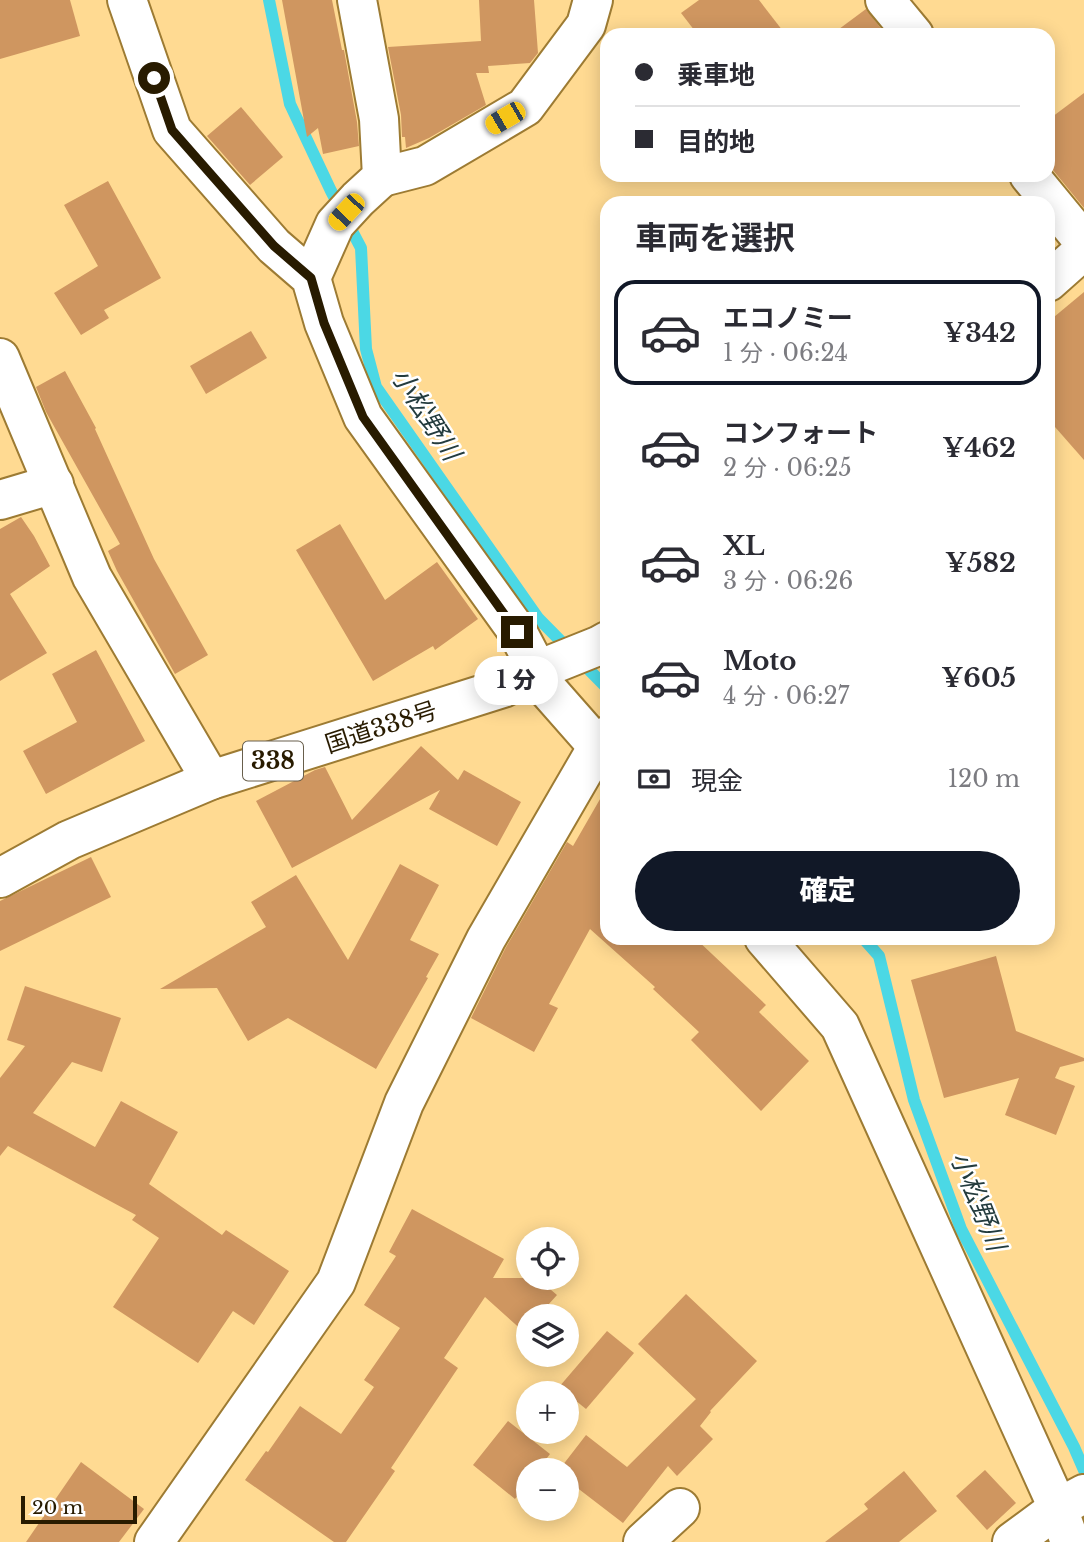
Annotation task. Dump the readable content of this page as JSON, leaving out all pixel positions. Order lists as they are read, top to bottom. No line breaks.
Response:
{"streets":{"main road":["国道338号","338"]},"water":["小松野川"],"scale_bar":"20 m","page":{"banner":["乗車地","目的地"],"heading":"車両を選択","list":[{"name":"エコノミー","note":"1 分 · 06:24","value":"¥342"},{"name":"コンフォート","note":"2 分 · 06:25","value":"¥462"},{"name":"XL","note":"3 分 · 06:26","value":"¥582"},{"name":"Moto","note":"4 分 · 06:27","value":"¥605"}],"bubble":"1 分","pay":["現金","120 m"],"buttons":"確定","map_buttons":["+","−"],"scale":"20 m"}}
